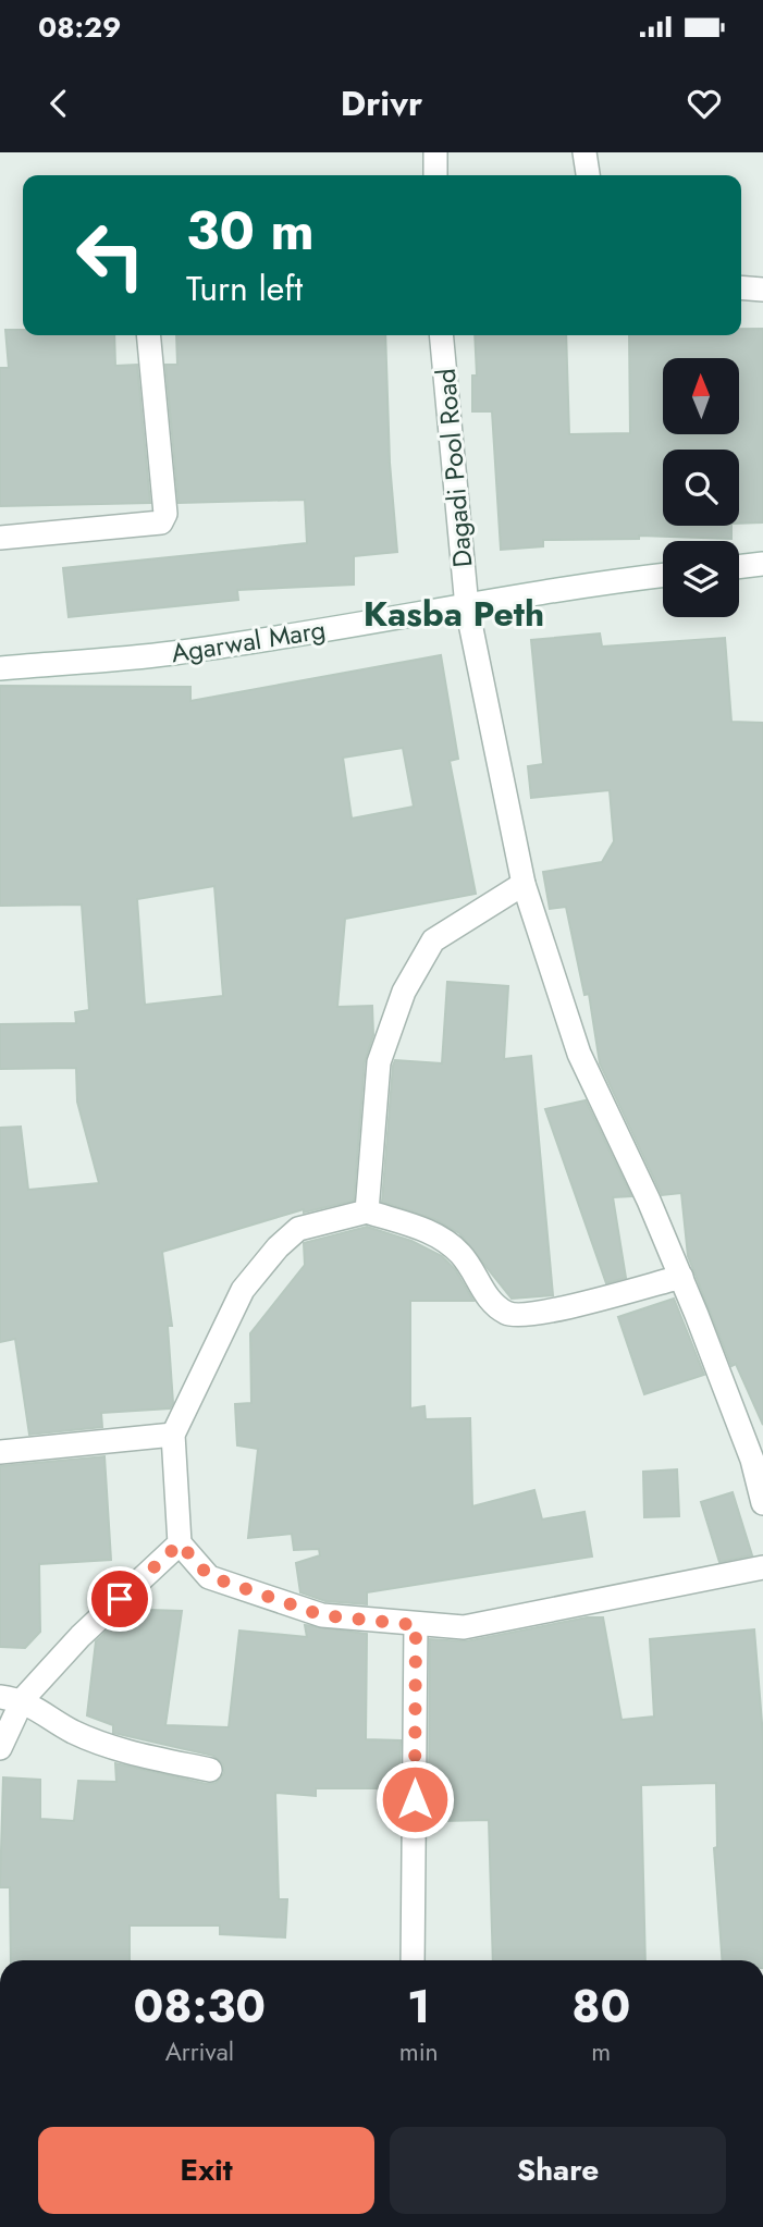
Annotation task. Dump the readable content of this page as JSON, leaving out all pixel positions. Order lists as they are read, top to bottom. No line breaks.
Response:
{"streets":{"street":["Dagadi Pool Road","Agarwal Marg"]},"crossings":[["Dagadi Pool Road","Agarwal Marg"]],"districts":["Kasba Peth"],"north":"top","page":{"status":"08:29","header":"Drivr","turn":["30 m","Turn left"],"eta":["08:30","Arrival","1","min","80","m"],"buttons":["Exit","Share"]}}
